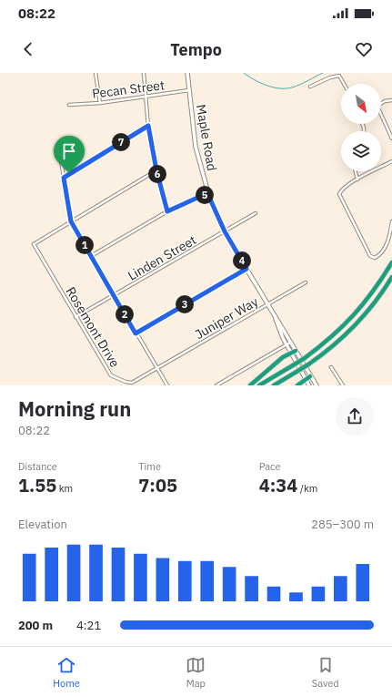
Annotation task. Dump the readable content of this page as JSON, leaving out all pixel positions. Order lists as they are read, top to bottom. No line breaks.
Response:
{"streets":{"main road":["Maple Road"],"street":["Pecan Street","Linden Street","Juniper Way","Rosemont Drive"]},"crossings":[["Pecan Street","Maple Road"],["Maple Road","Linden Street"],["Maple Road","Juniper Way"],["Linden Street","Rosemont Drive"],["Juniper Way","Rosemont Drive"]],"north":"bottom right","page":{"status":"08:22","header":"Tempo","pins":["7","6","5","1","4","3","2"],"heading":["Morning run","08:22"],"stats":[["Distance","1.55 km"],["Time","7:05"],["Pace","4:34 /km"]],"chart":["Elevation","285–300 m"],"list":[{"name":"200 m","note":"4:21"}],"tabs":["Home","Map","Saved"]}}
